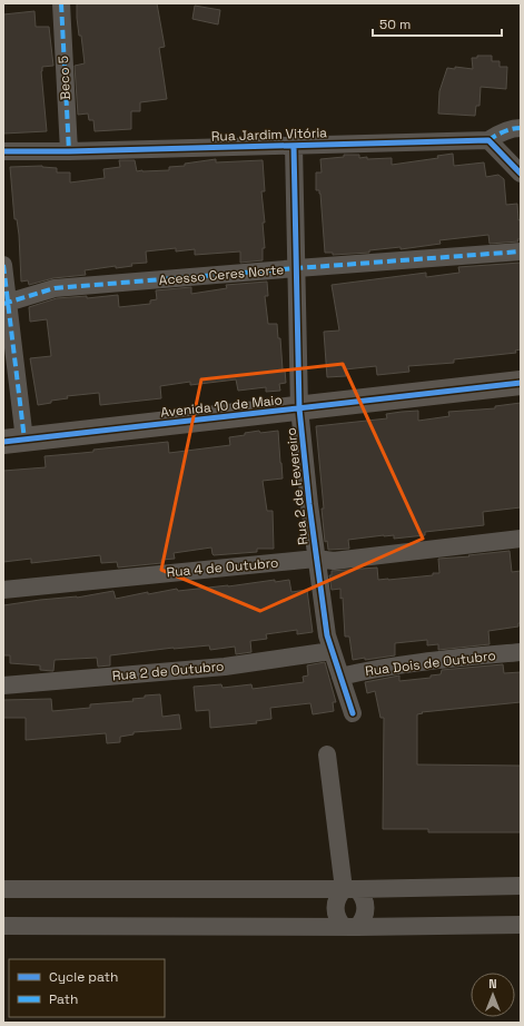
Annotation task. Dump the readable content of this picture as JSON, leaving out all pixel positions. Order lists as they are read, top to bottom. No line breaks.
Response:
{"streets":{"street":["Beco 5","Rua Jardim Vitória","Acesso Ceres Norte","Avenida 10 de Maio","Rua 2 de Fevereiro","Rua 4 de Outubro","Rua Dois de Outubro","Rua 2 de Outubro"]},"crossings":[["Beco 5","Rua Jardim Vitória"],["Rua Jardim Vitória","Rua 2 de Fevereiro"],["Acesso Ceres Norte","Rua 2 de Fevereiro"],["Avenida 10 de Maio","Rua 2 de Fevereiro"],["Rua 2 de Fevereiro","Rua 4 de Outubro"],["Rua 2 de Fevereiro","Rua Dois de Outubro"],["Rua 2 de Fevereiro","Rua 2 de Outubro"]],"legend":["Cycle path","Path"],"scale_bar":"50 m","north":"top"}
